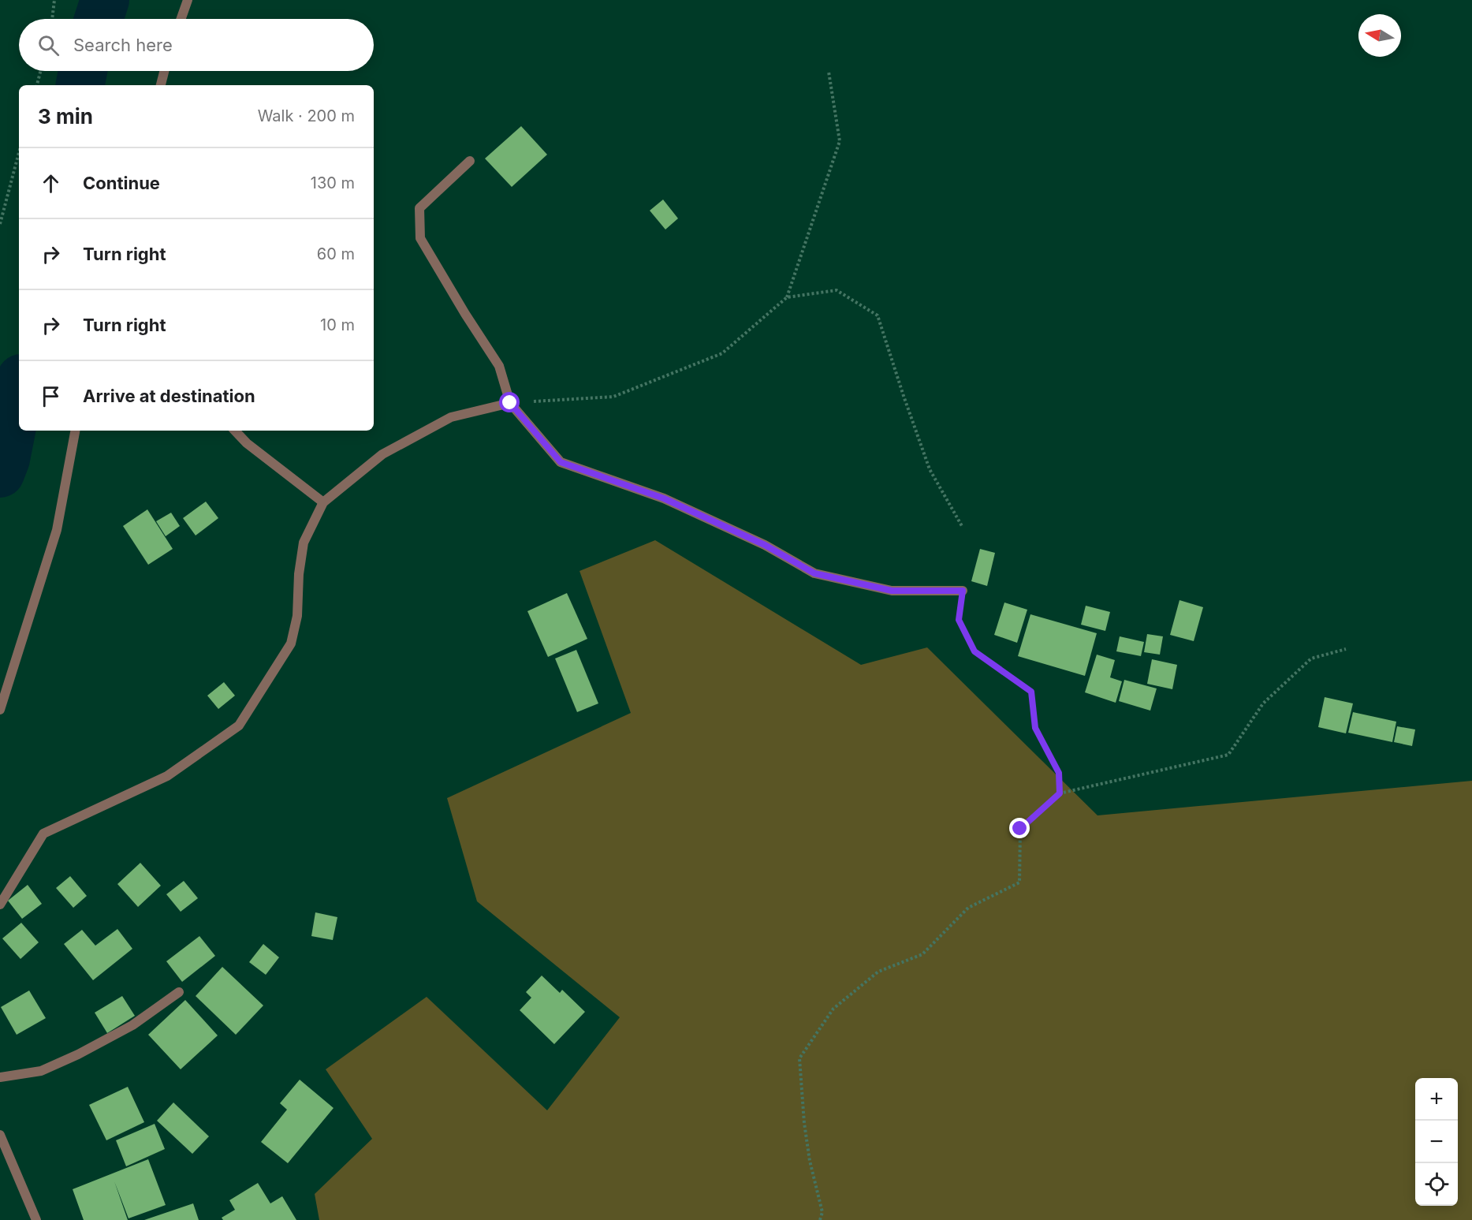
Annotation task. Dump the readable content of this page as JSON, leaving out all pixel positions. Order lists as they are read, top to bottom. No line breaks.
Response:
{"north":"left","page":{"search":"Search here","heading":["3 min","Walk · 200 m"],"list":[["Continue","130 m"],["Turn right","60 m"],["Turn right","10 m"],"Arrive at destination"],"map_buttons":["+","−"]}}
